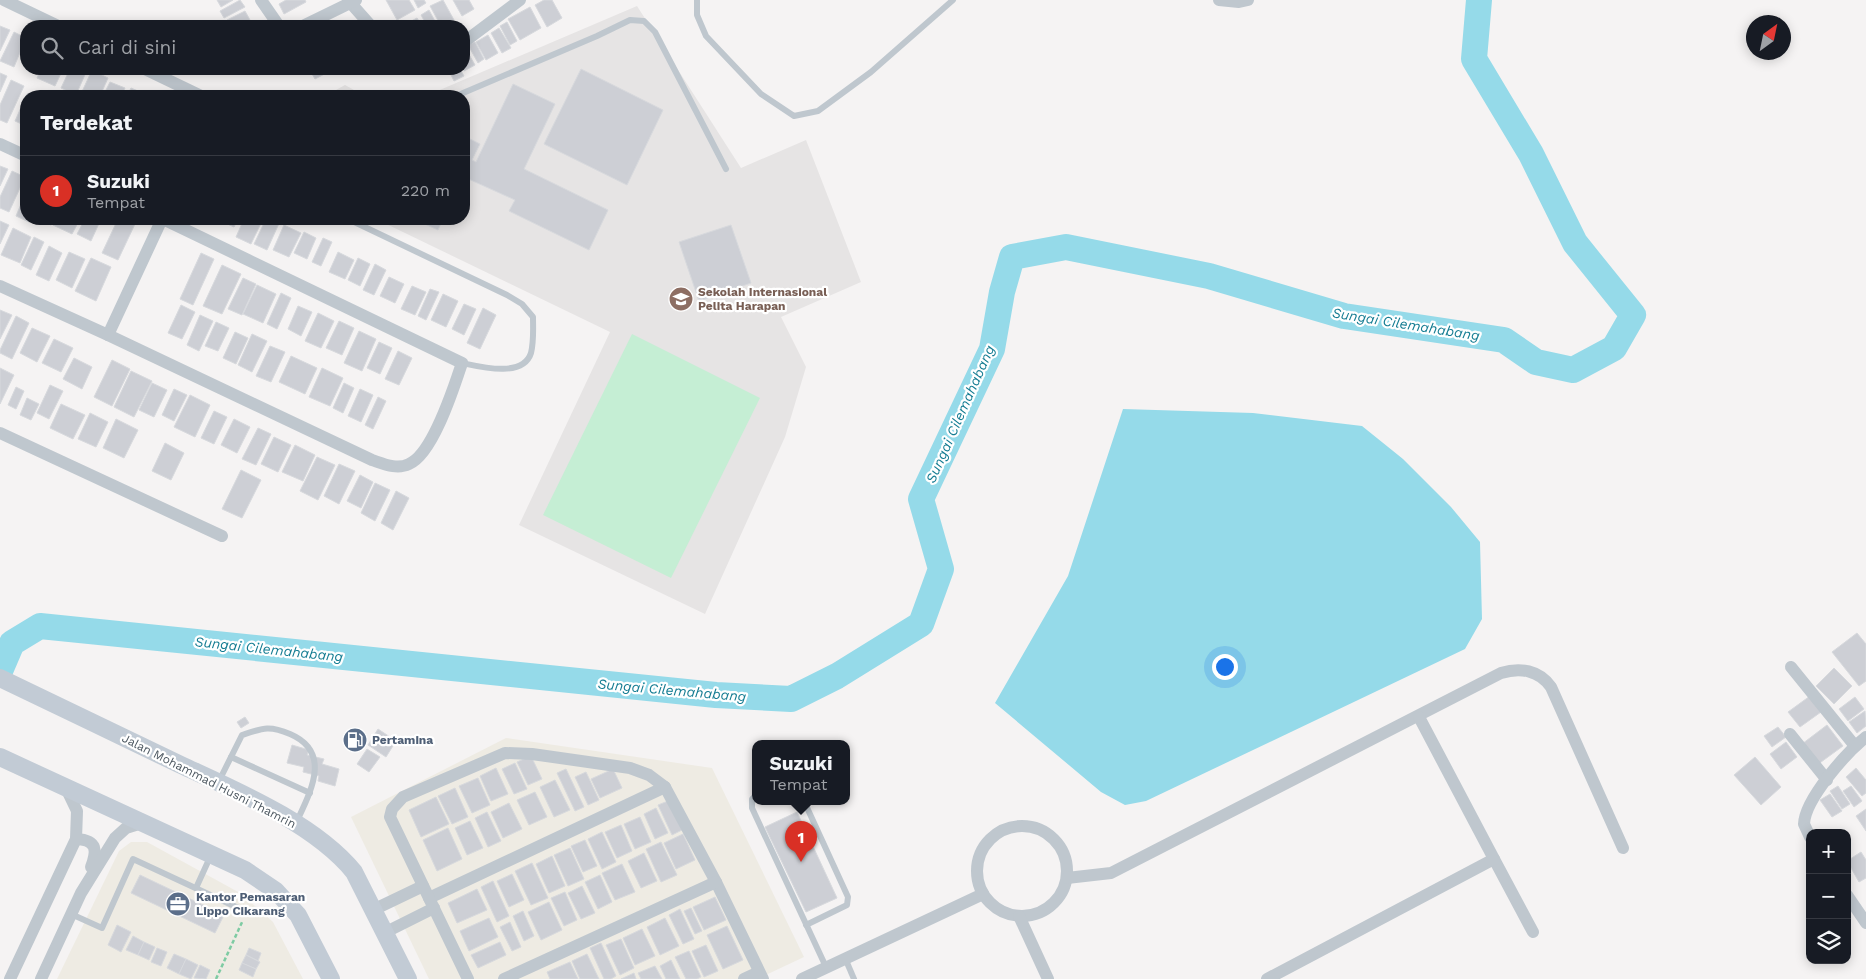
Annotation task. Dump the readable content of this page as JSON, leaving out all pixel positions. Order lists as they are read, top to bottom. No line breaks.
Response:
{"streets":{"street":["Jalan Mohammad Husni Thamrin"]},"water":["Sungai Cilemahabang"],"places":{"school or university":["Sekolah Internasional Pelita Harapan"],"fuel station":["Pertamina"],"office":["Kantor Pemasaran Lippo Cikarang"]},"north":"top right","page":{"search":"Cari di sini","heading":"Terdekat","list":[{"mark":"1","name":"Suzuki","note":"Tempat","value":"220 m"}],"popup":["Suzuki","Tempat"],"pins":"1","map_buttons":["+","−"]}}
